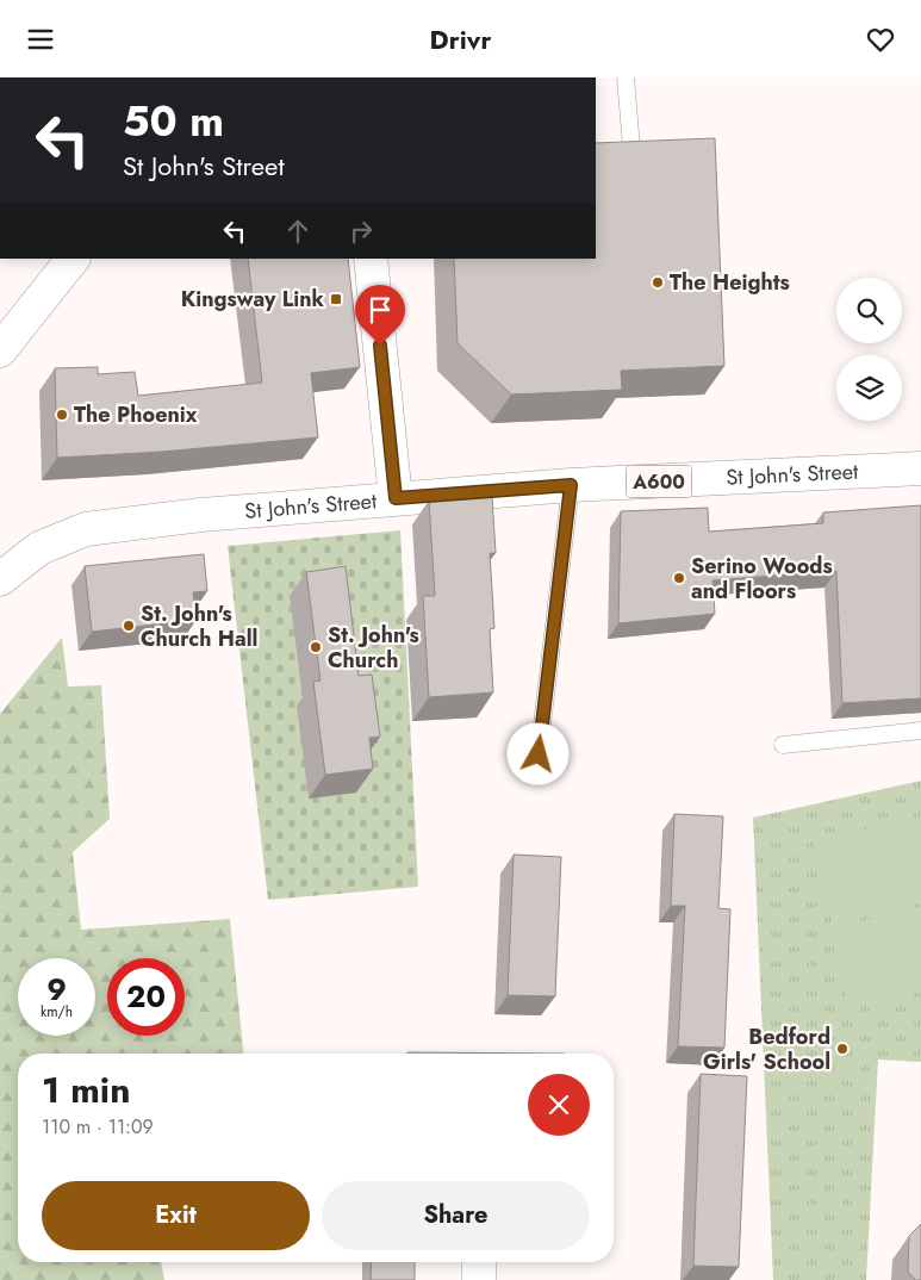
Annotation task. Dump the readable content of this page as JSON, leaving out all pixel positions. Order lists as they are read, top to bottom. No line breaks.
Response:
{"streets":{"main road":["St John's Street","A600"]},"places":{"other":["The Heights","The Phoenix","Serino Woods and Floors","St. John's Church Hall","St. John's Church","Bedford Girls' School"],"transit":["Kingsway Link"]},"page":{"header":"Drivr","turn":["50 m","St John's Street"],"speed":"9 km/h","limit":"20","heading":["1 min","110 m · 11:09"],"buttons":["Exit","Share"]}}
